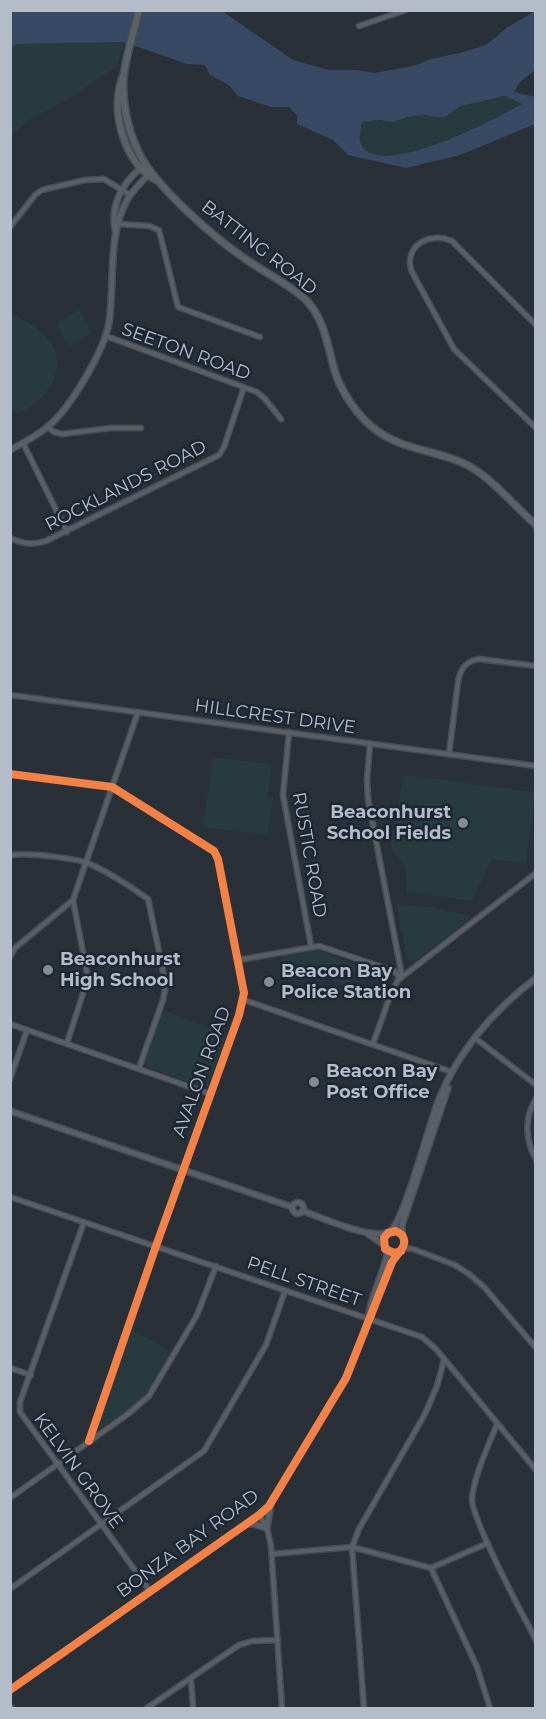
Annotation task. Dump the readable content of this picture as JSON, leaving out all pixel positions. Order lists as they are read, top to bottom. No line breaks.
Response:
{"streets":{"main road":["BATTING ROAD"],"street":["SEETON ROAD","ROCKLANDS ROAD","HILLCREST DRIVE","RUSTIC ROAD","AVALON ROAD","PELL STREET","KELVIN GROVE","BONZA BAY ROAD"]},"crossings":[["SEETON ROAD","ROCKLANDS ROAD"],["HILLCREST DRIVE","RUSTIC ROAD"],["AVALON ROAD","PELL STREET"],["PELL STREET","KELVIN GROVE"],["PELL STREET","BONZA BAY ROAD"],["KELVIN GROVE","BONZA BAY ROAD"]],"places":["Beaconhurst School Fields","Beaconhurst High School","Beacon Bay Police Station","Beacon Bay Post Office"]}
